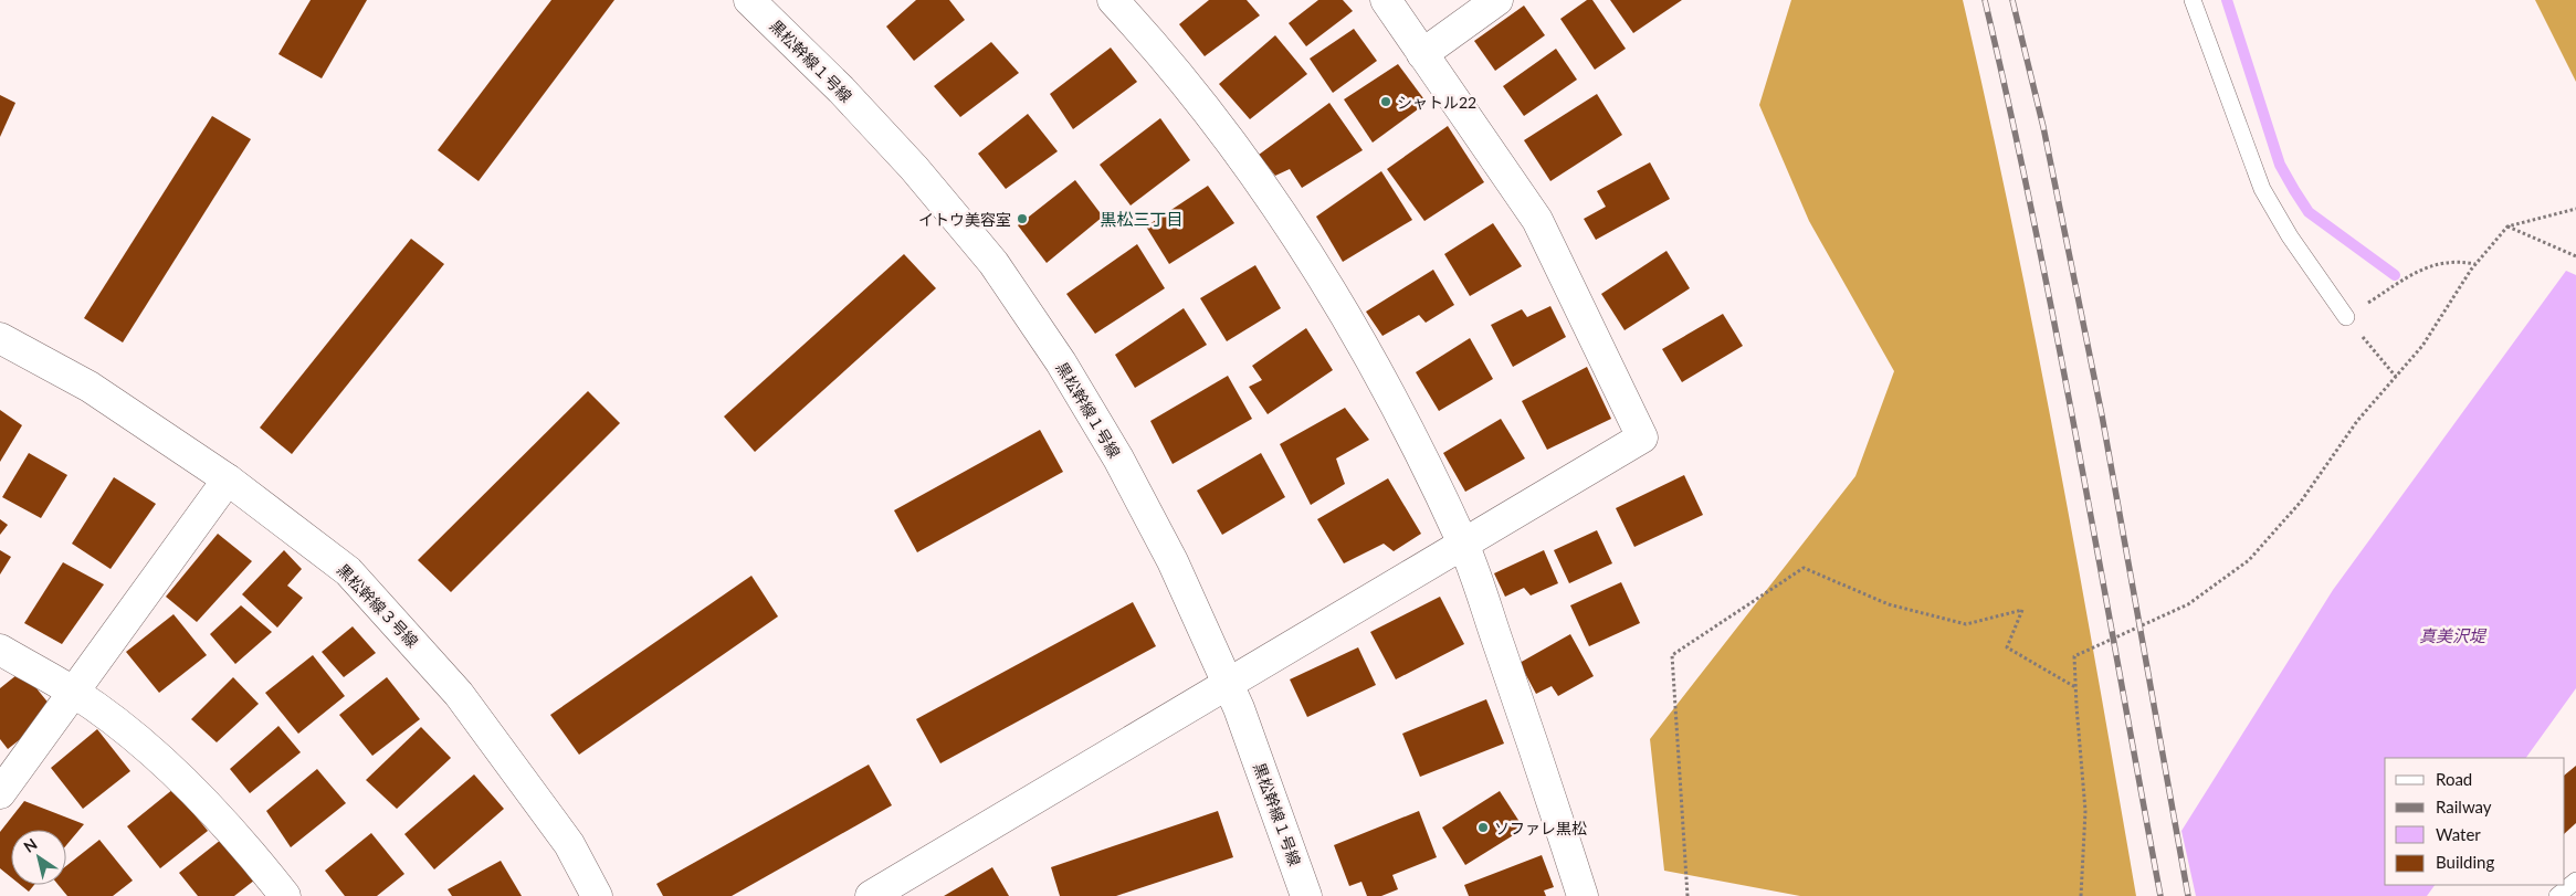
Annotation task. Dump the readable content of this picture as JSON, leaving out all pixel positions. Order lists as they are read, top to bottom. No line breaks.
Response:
{"streets":{"street":["黒松幹線１号線","黒松幹線３号線"]},"districts":["黒松三丁目"],"water":["真美沢堤"],"places":["シャトル22","イトウ美容室","ソファレ黒松"],"legend":["Road","Railway","Water","Building"],"north":"top left"}
